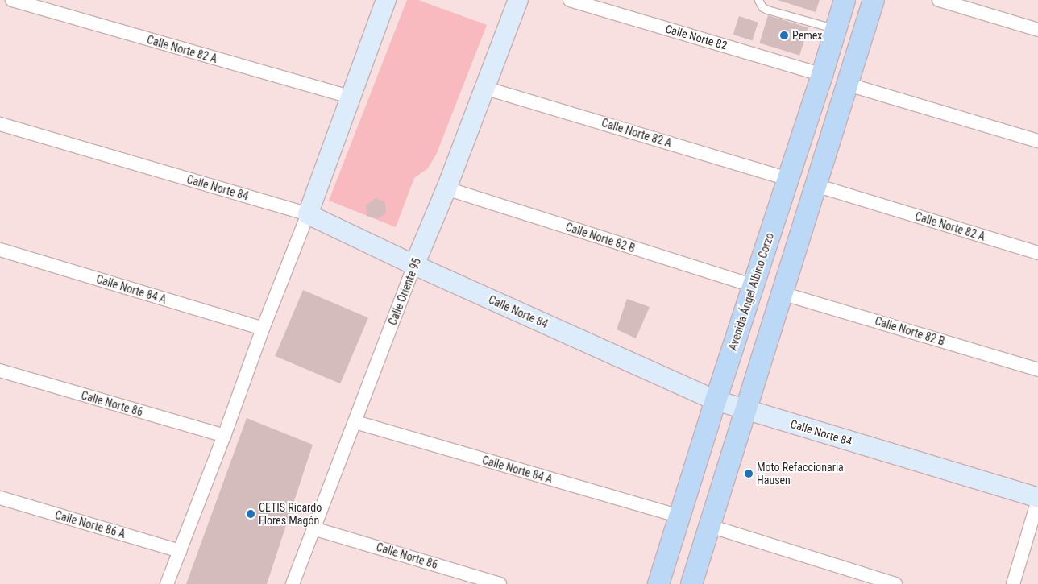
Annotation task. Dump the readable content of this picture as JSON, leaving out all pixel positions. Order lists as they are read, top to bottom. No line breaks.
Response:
{"streets":{"main road":["Avenida Ángel Albino Corzo"],"street":["Calle Norte 82","Calle Norte 82 A","Calle Norte 84","Calle Norte 82 B","Calle Norte 84 A","Calle Oriente 95","Calle Norte 86","Calle Norte 86 A"]},"crossings":[["Calle Norte 82","Avenida Ángel Albino Corzo"],["Calle Norte 82 A","Calle Oriente 95"],["Calle Norte 82 A","Avenida Ángel Albino Corzo"],["Calle Norte 84","Calle Oriente 95"],["Calle Norte 84","Avenida Ángel Albino Corzo"],["Calle Norte 82 B","Calle Oriente 95"],["Calle Norte 82 B","Avenida Ángel Albino Corzo"],["Calle Norte 84 A","Calle Oriente 95"],["Calle Norte 84 A","Avenida Ángel Albino Corzo"],["Calle Oriente 95","Calle Norte 86"]],"places":["Pemex","Moto Refaccionaria Hausen","CETIS Ricardo Flores Magón"]}
